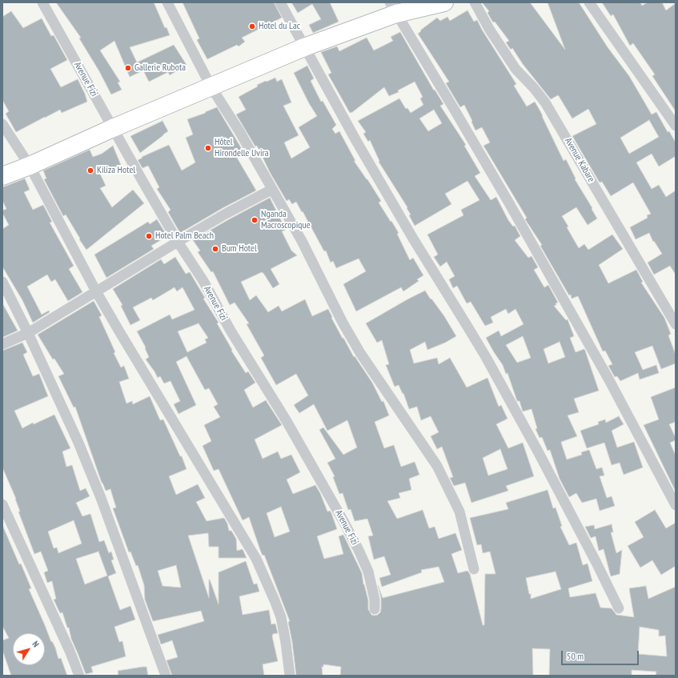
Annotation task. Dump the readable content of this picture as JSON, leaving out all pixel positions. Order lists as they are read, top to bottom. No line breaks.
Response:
{"streets":{"street":["Avenue Fizi","Avenue Kabare"]},"places":["Hotel du Lac","Gallerie Rubota","Hôtel Hirondelle Uvira","Kiliza Hotel","Nganda Macroscopique","Hotel Palm Beach","Bum Hotel"],"scale_bar":"50 m","north":"top right"}
